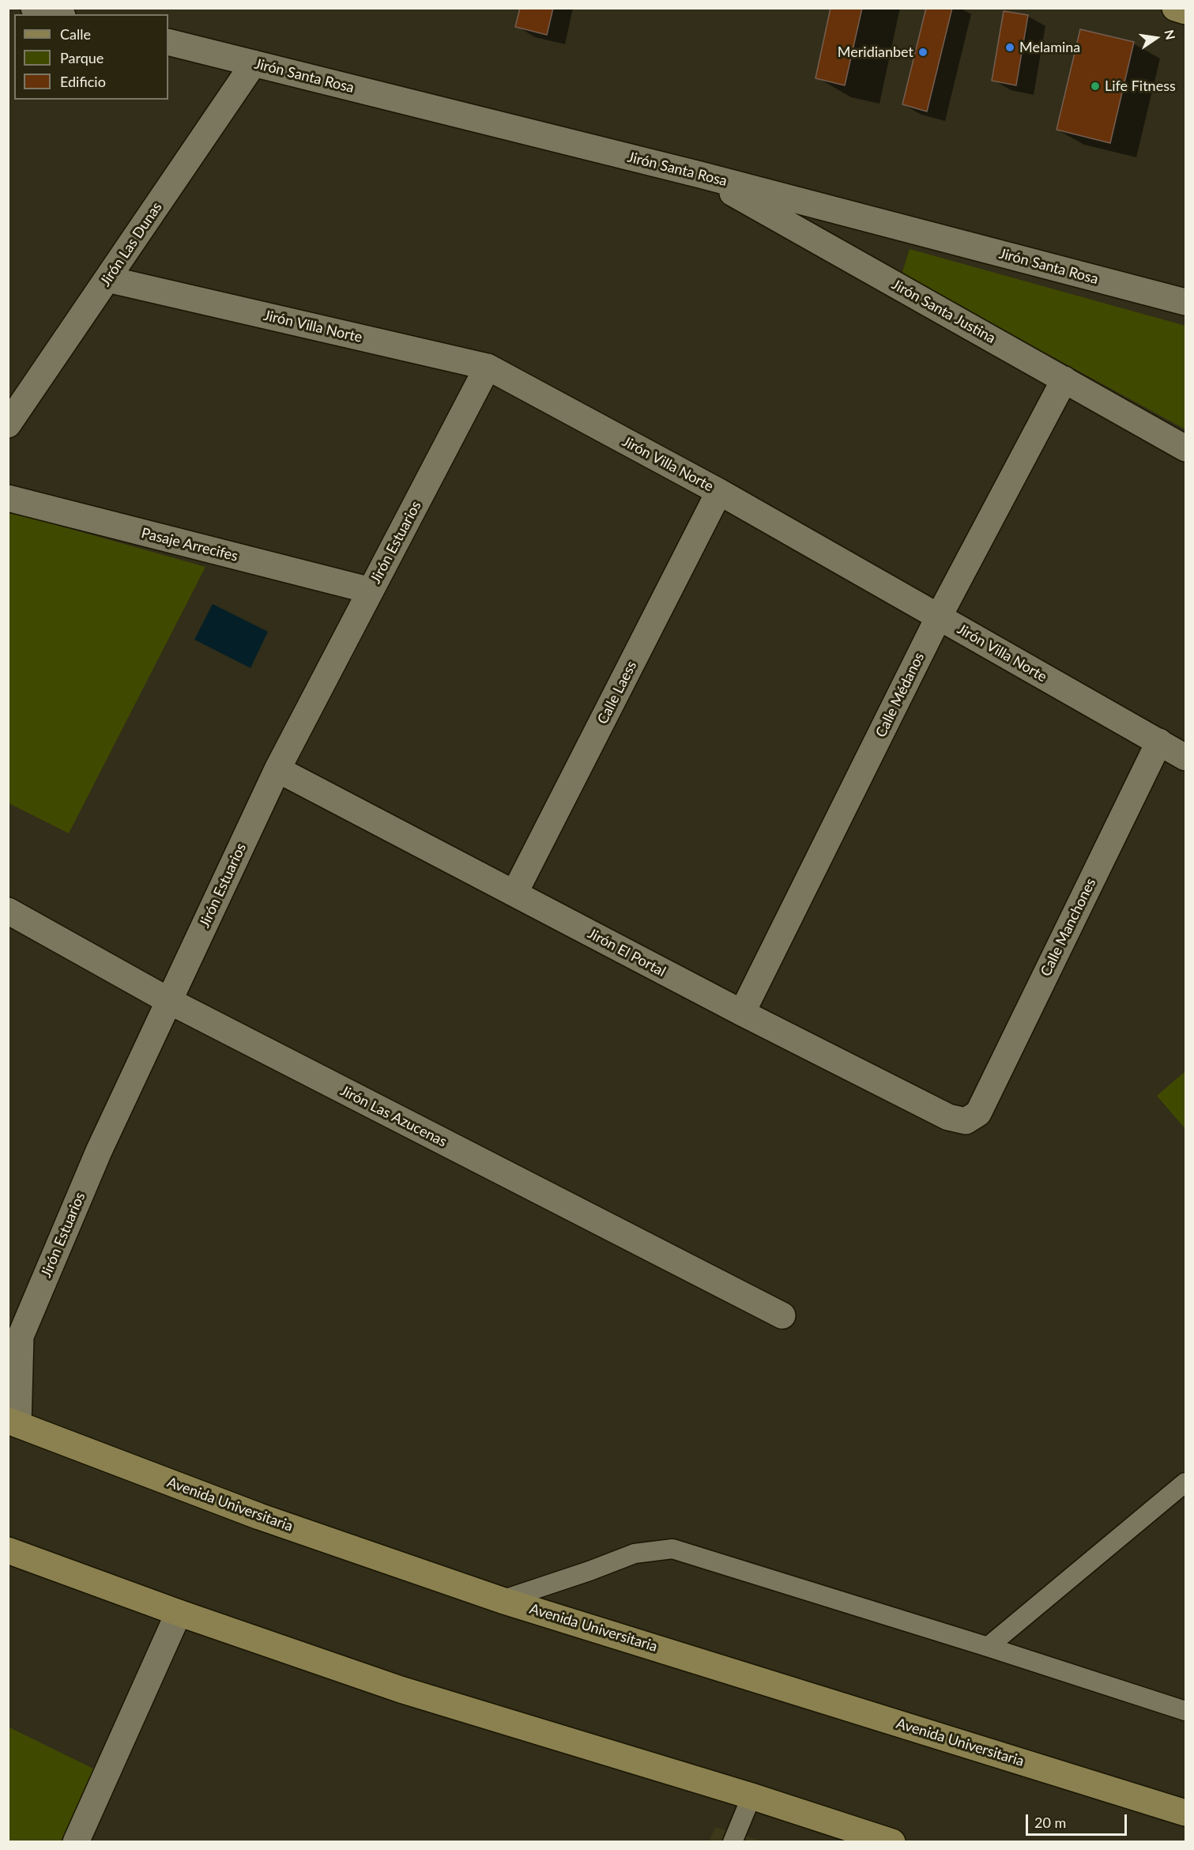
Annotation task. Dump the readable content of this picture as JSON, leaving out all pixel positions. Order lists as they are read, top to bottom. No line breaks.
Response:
{"streets":{"main road":["Avenida Universitaria"],"street":["Jirón Santa Rosa","Jirón Las Dunas","Jirón Santa Justina","Jirón Villa Norte","Jirón Estuarios","Pasaje Arrecifes","Calle Laess","Calle Médanos","Calle Manchones","Jirón El Portal","Jirón Las Azucenas"]},"crossings":[["Jirón Santa Rosa","Jirón Las Dunas"],["Jirón Santa Rosa","Jirón Santa Justina"],["Jirón Las Dunas","Jirón Villa Norte"],["Jirón Santa Justina","Calle Médanos"],["Jirón Villa Norte","Jirón Estuarios"],["Jirón Villa Norte","Calle Laess"],["Jirón Villa Norte","Calle Médanos"],["Jirón Villa Norte","Calle Manchones"],["Jirón Estuarios","Pasaje Arrecifes"],["Jirón Estuarios","Jirón El Portal"],["Jirón Estuarios","Jirón Las Azucenas"],["Jirón Estuarios","Avenida Universitaria"],["Calle Laess","Jirón El Portal"],["Calle Médanos","Jirón El Portal"],["Calle Manchones","Jirón El Portal"]],"places":["Melamina","Meridianbet","Life Fitness"],"legend":["Calle","Parque","Edificio"],"scale_bar":"20 m","north":"right"}
